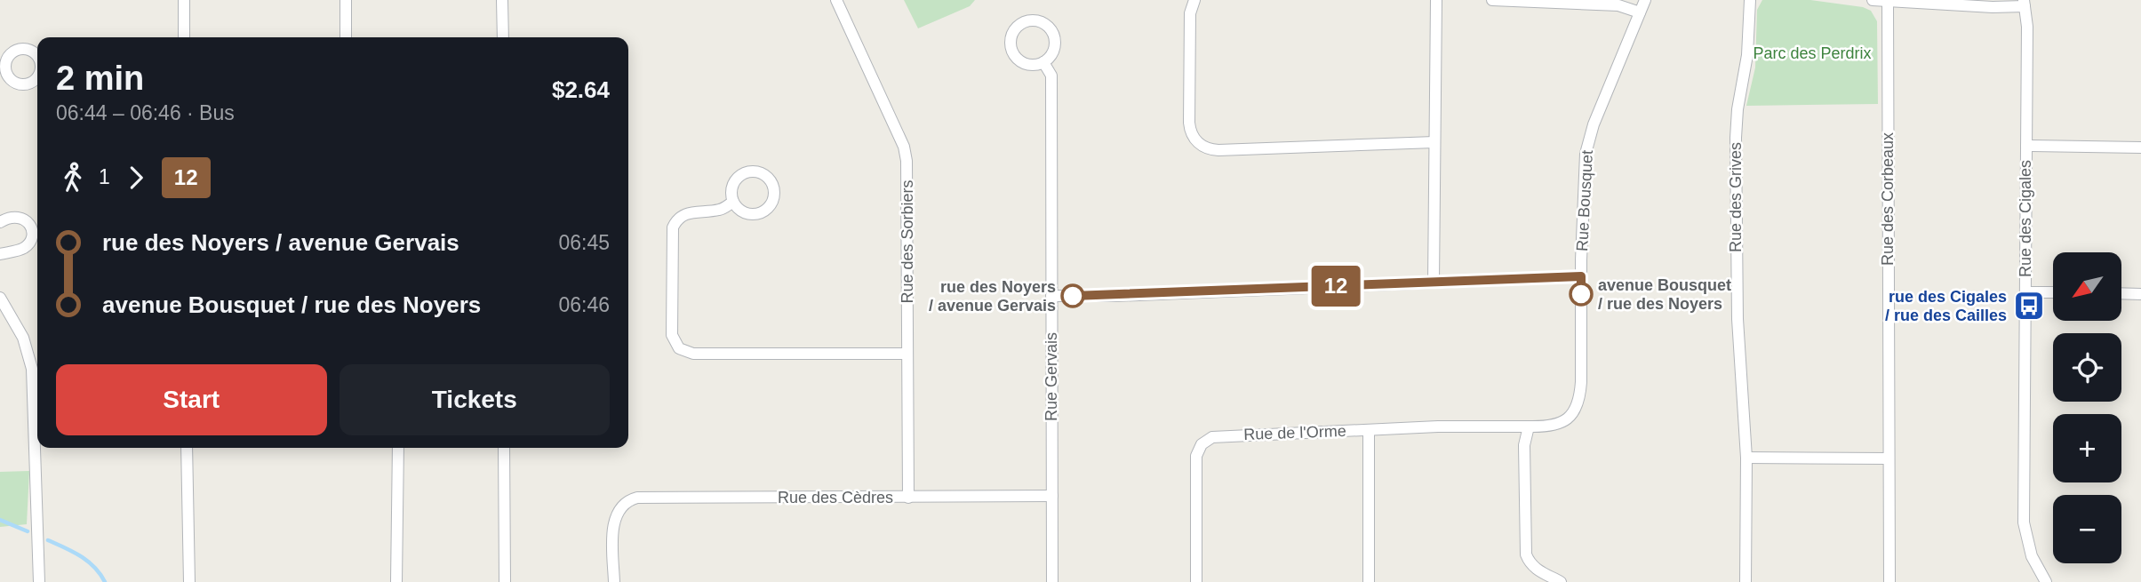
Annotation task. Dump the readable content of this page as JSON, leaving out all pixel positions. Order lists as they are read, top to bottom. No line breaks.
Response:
{"streets":{"street":["Rue des Grives","Rue des Corbeaux","Rue Bousquet","Rue des Cigales","Rue des Sorbiers","Rue Gervais","Rue de l'Orme","Rue des Cèdres"]},"crossings":[["Rue Bousquet","Rue de l'Orme"],["Rue des Sorbiers","Rue des Cèdres"],["Rue Gervais","Rue des Cèdres"]],"parks":["Parc des Perdrix"],"places":{"other":["avenue Bousquet / rue des Noyers","rue des Noyers / avenue Gervais"],"bus stop":["rue des Cigales / rue des Cailles"]},"lines":["bus line 12"],"north":"bottom left","page":{"on_map":"12","heading":["2 min","06:44 – 06:46 · Bus","$2.64"],"legs":["1","12"],"list":[{"name":"rue des Noyers / avenue Gervais","value":"06:45"},{"name":"avenue Bousquet / rue des Noyers","value":"06:46"}],"map_buttons":["+","−"],"buttons":["Start","Tickets"]}}
